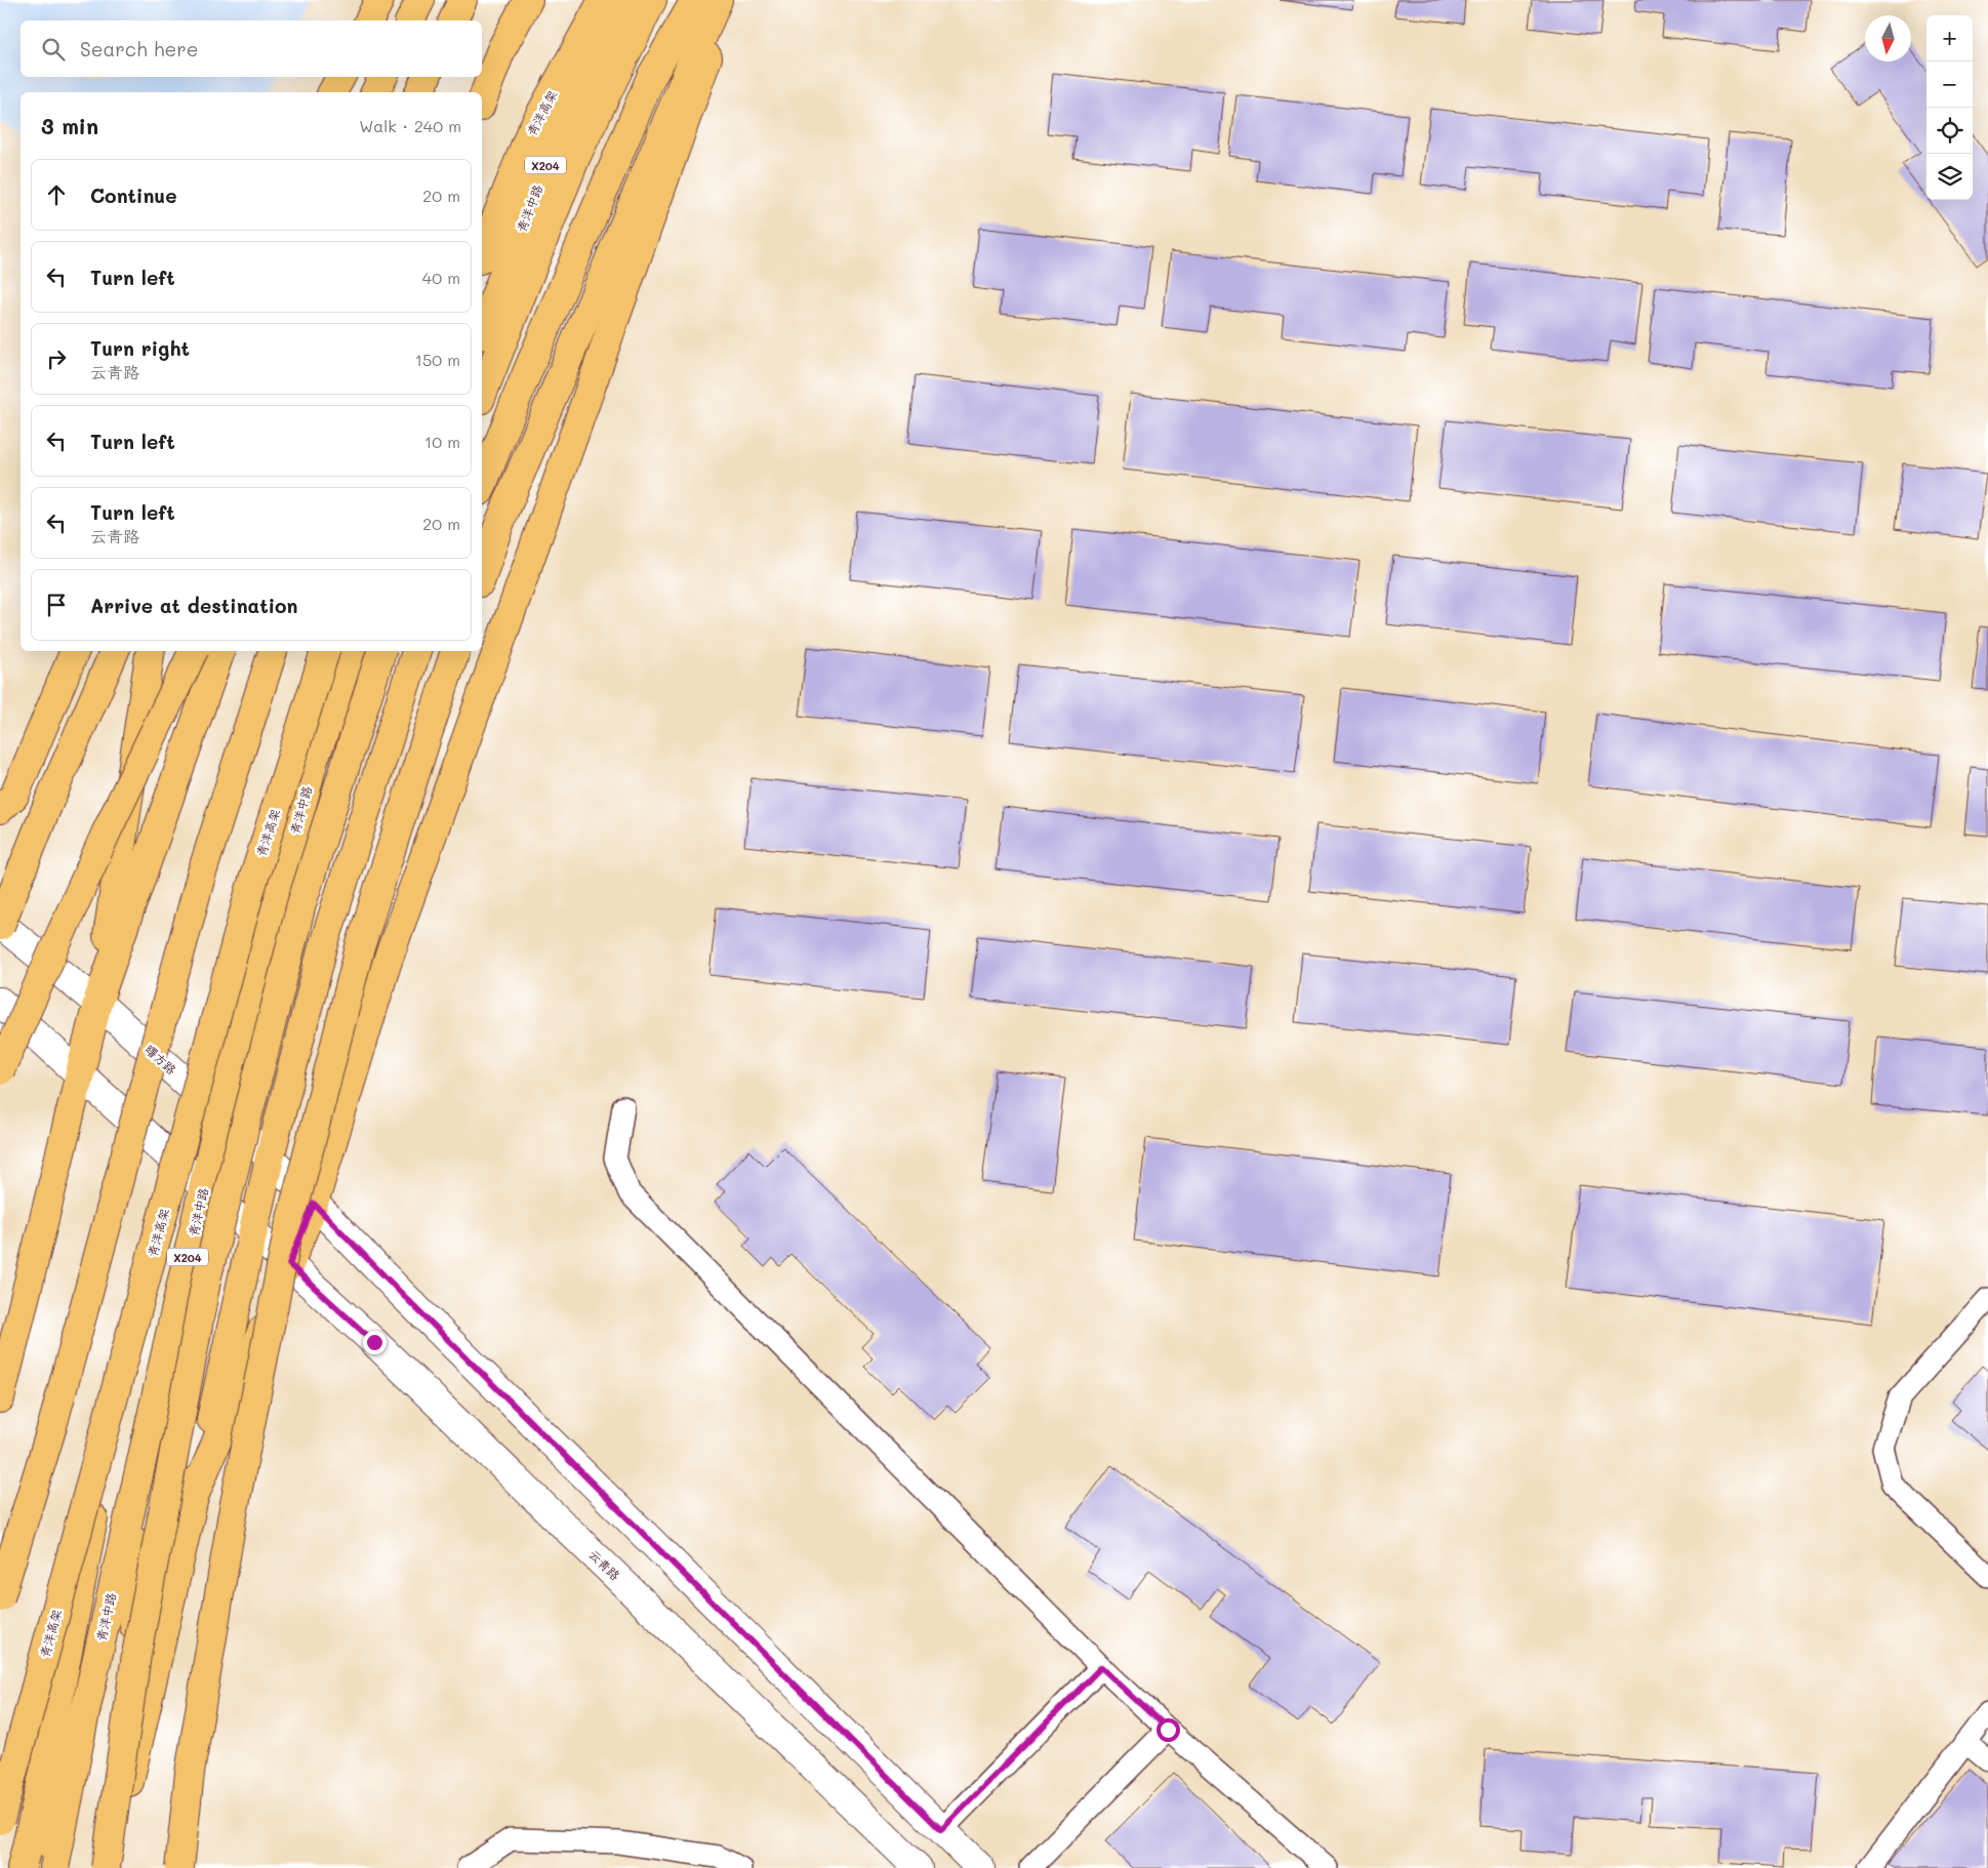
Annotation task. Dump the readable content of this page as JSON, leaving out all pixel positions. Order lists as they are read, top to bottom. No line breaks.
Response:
{"streets":{"main road":["青洋高架","X204","青洋中路"],"street":["曙方路","云青路"]},"crossings":[["青洋中路","曙方路"]],"north":"bottom","page":{"map_buttons":["+","−"],"search":"Search here","heading":["3 min","Walk · 240 m"],"list":[["Continue","20 m"],["Turn left","40 m"],["Turn right","云青路","150 m"],["Turn left","10 m"],["Turn left","云青路","20 m"],"Arrive at destination"]}}
